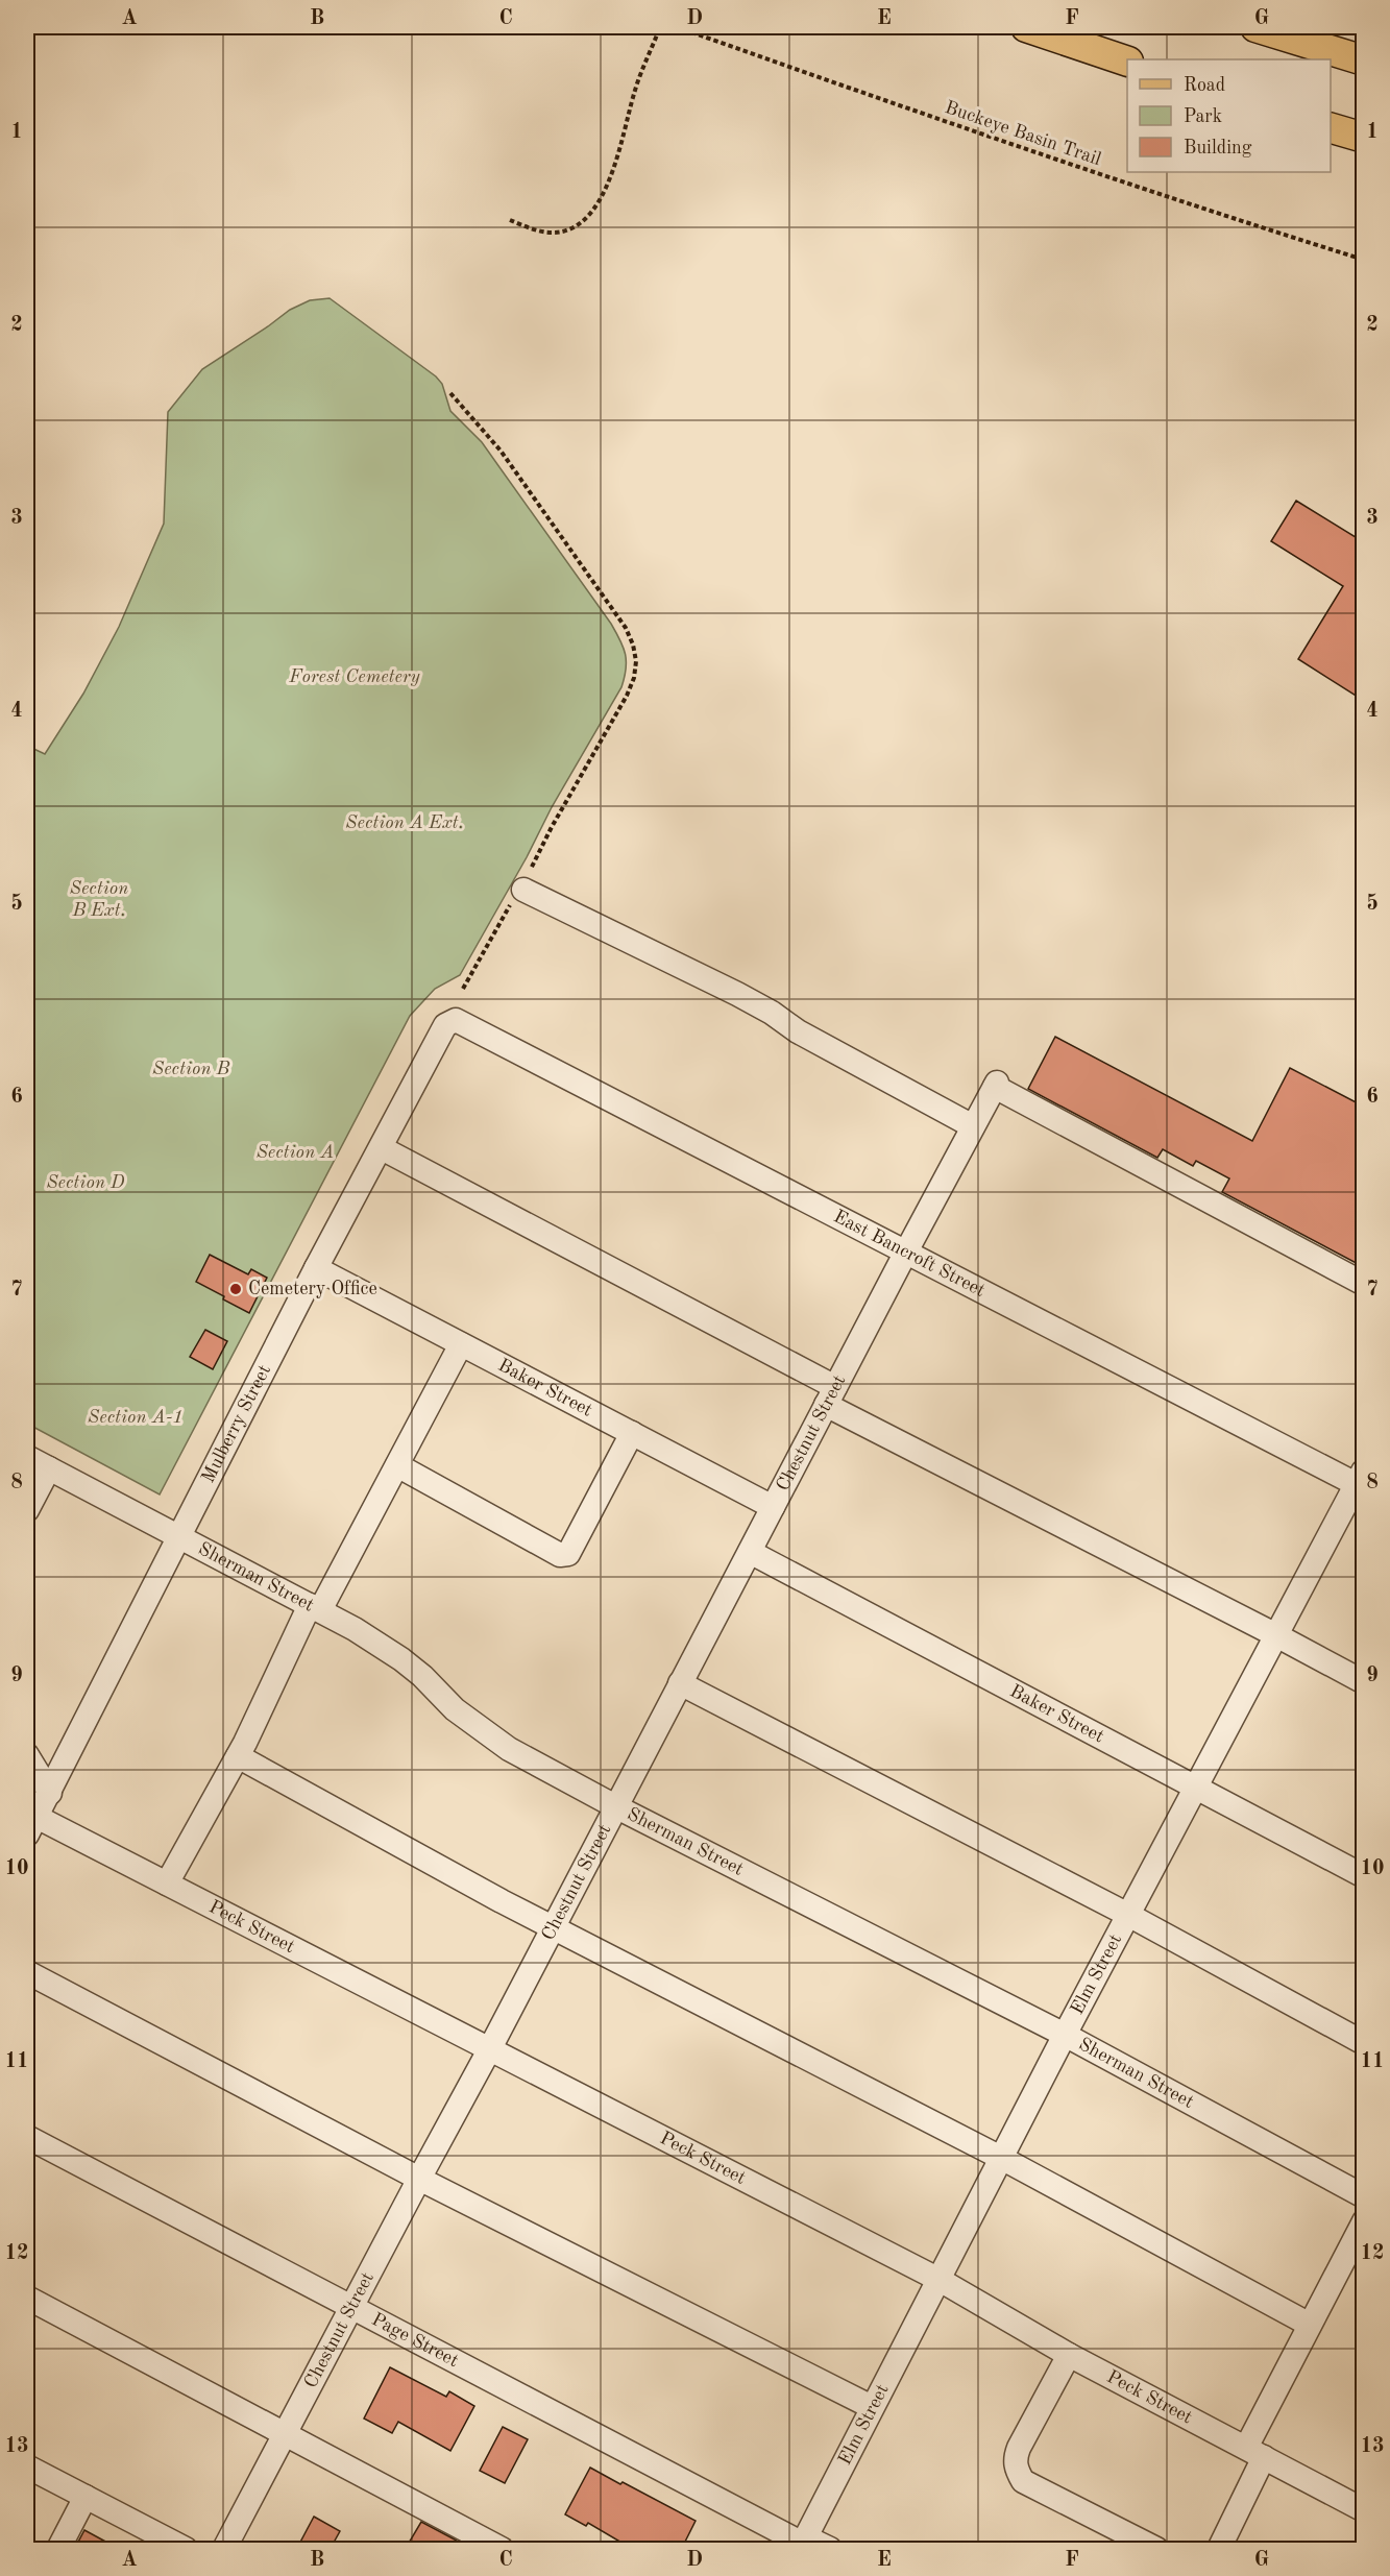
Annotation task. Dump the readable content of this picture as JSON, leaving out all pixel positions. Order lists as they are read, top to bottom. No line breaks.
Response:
{"streets":{"street":["East Bancroft Street","Baker Street","Mulberry Street","Chestnut Street","Sherman Street","Peck Street","Elm Street","Page Street"],"path":["Buckeye Basin Trail"]},"crossings":[["East Bancroft Street","Mulberry Street"],["East Bancroft Street","Chestnut Street"],["East Bancroft Street","Elm Street"],["Baker Street","Mulberry Street"],["Baker Street","Chestnut Street"],["Baker Street","Elm Street"],["Mulberry Street","Sherman Street"],["Mulberry Street","Peck Street"],["Chestnut Street","Sherman Street"],["Chestnut Street","Peck Street"],["Chestnut Street","Page Street"],["Sherman Street","Elm Street"],["Peck Street","Elm Street"],["Elm Street","Page Street"]],"parks":["Forest Cemetery","Section A Ext.","Section B Ext.","Section B","Section A","Section D","Section A-1"],"places":["Cemetery Office"],"legend":["Road","Park","Building"],"grid":{"columns":["A","B","C","D","E","F","G"],"rows":["1","2","3","4","5","6","7","8","9","10","11","12","13"]}}
